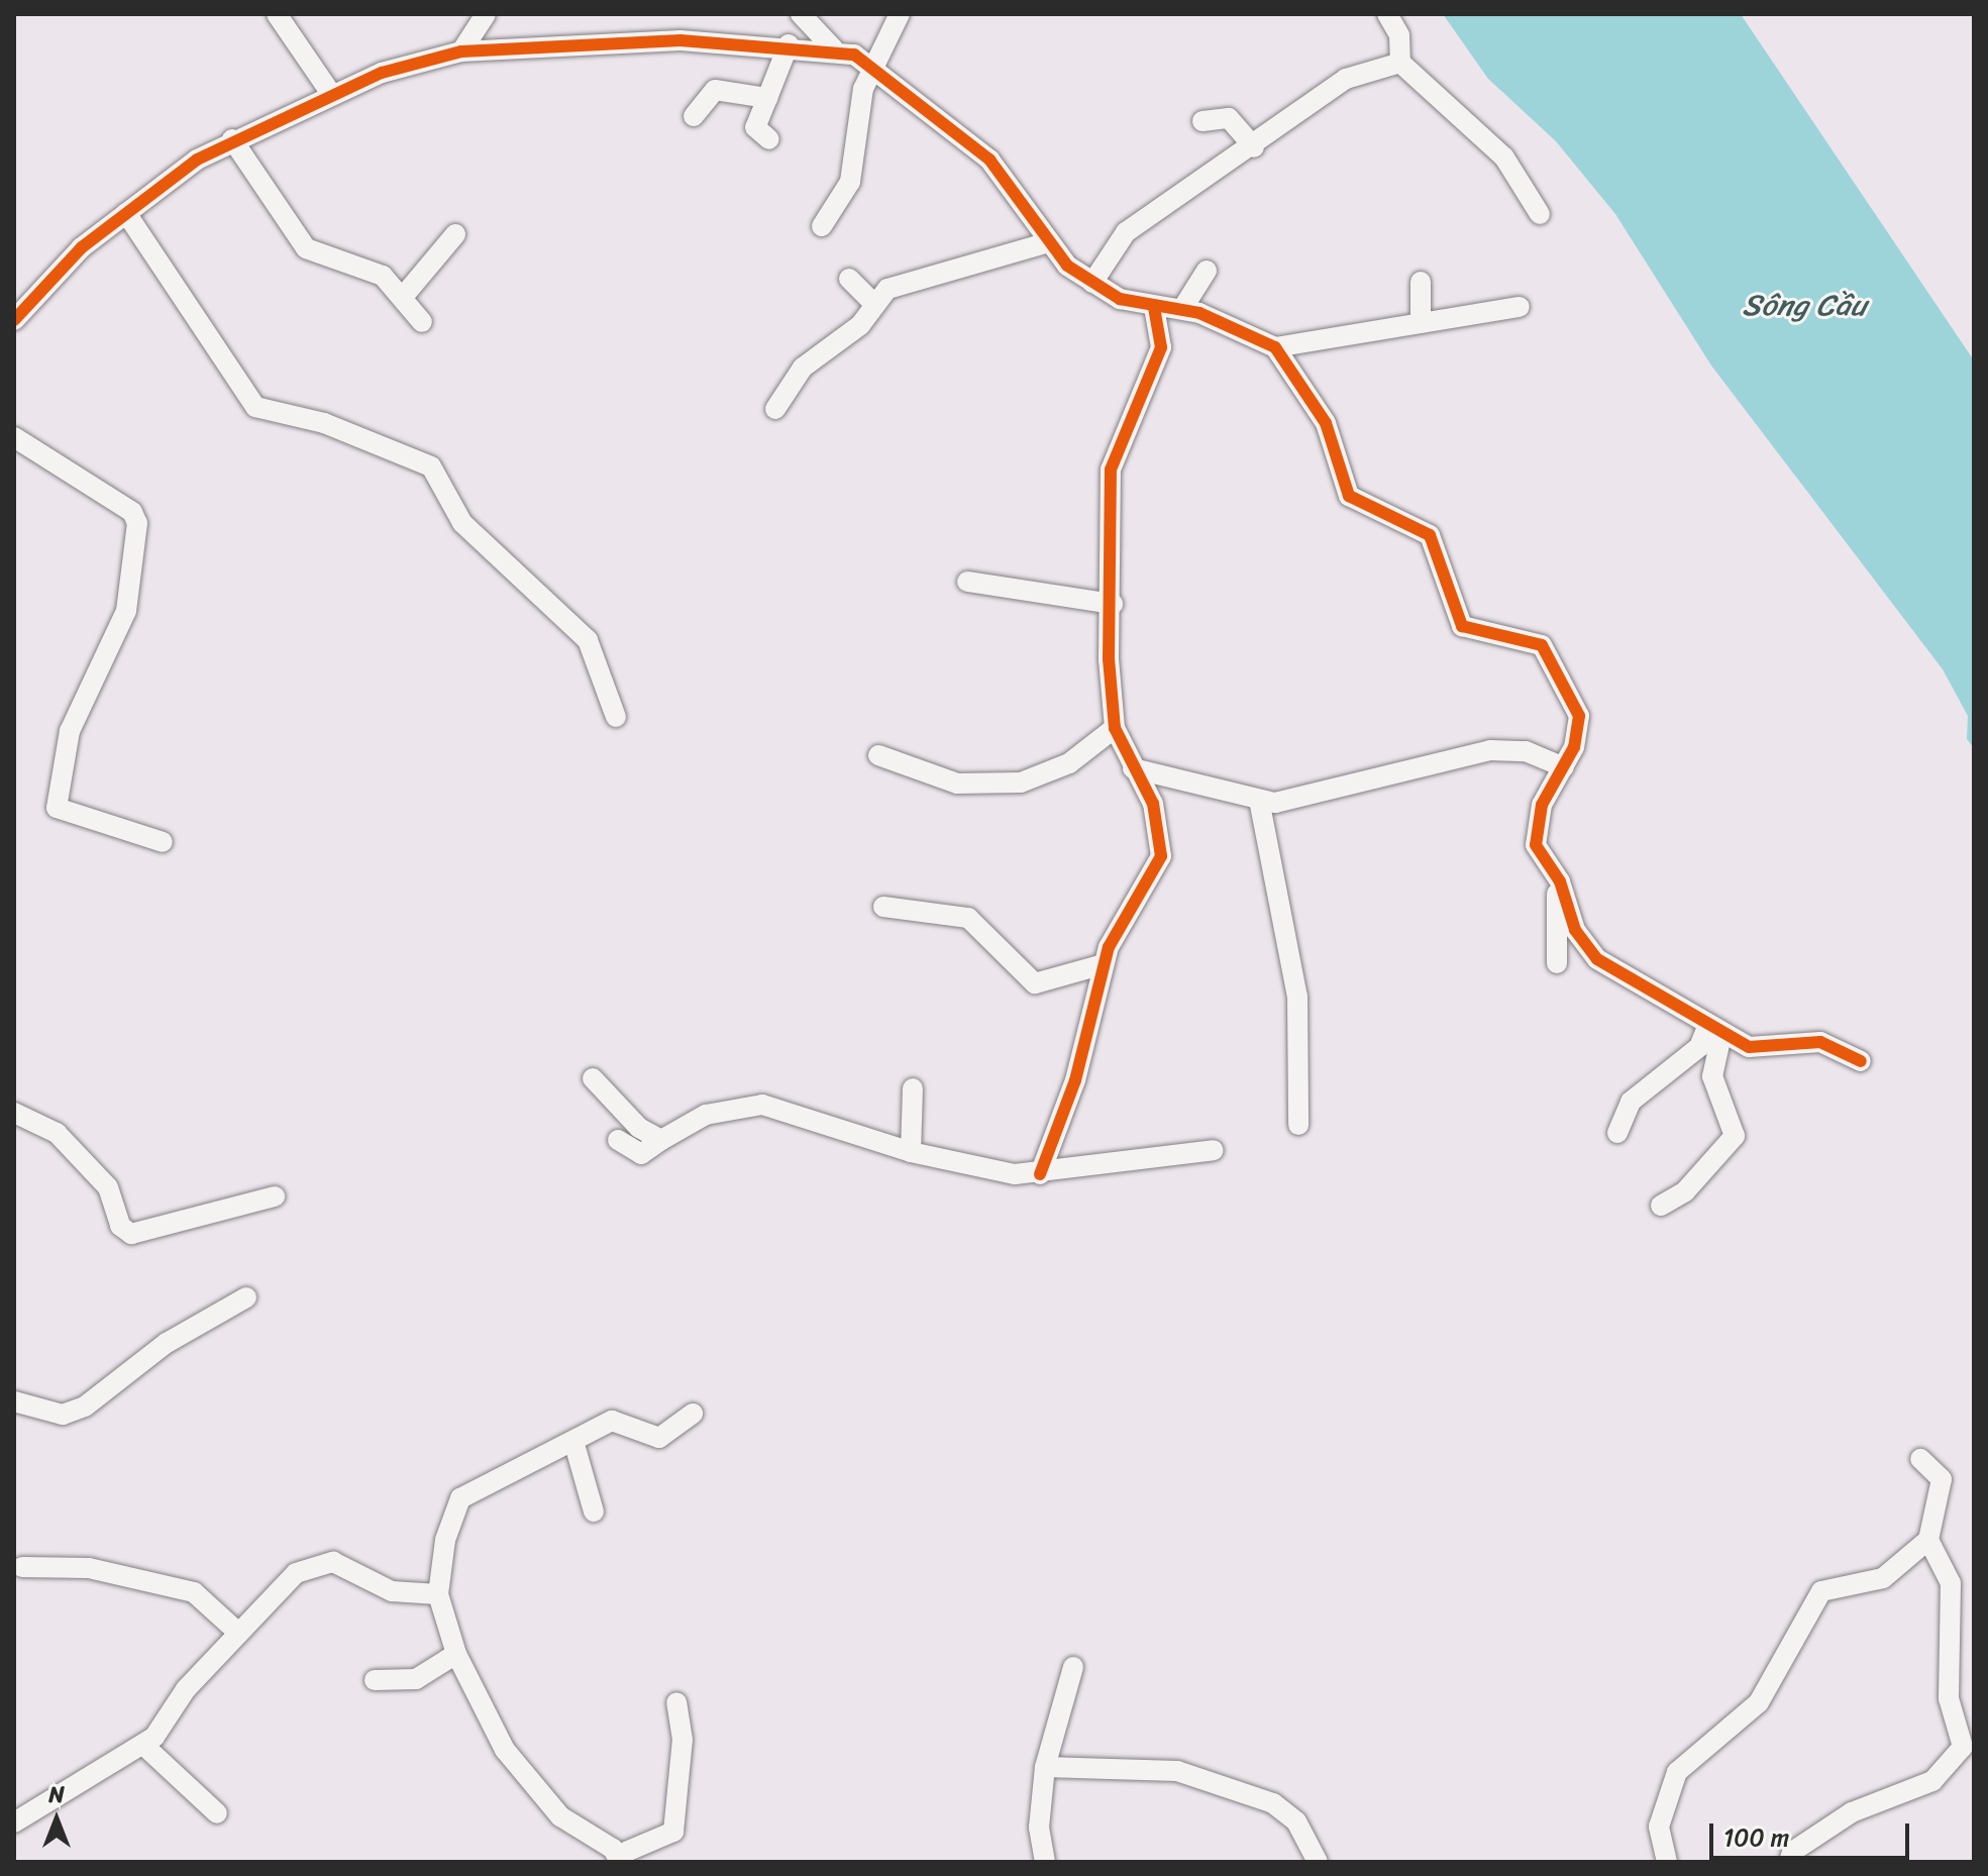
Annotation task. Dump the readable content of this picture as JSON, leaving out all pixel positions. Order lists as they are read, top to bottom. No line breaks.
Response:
{"water":["Sông Cầu"],"scale_bar":"100 m","north":"top"}
